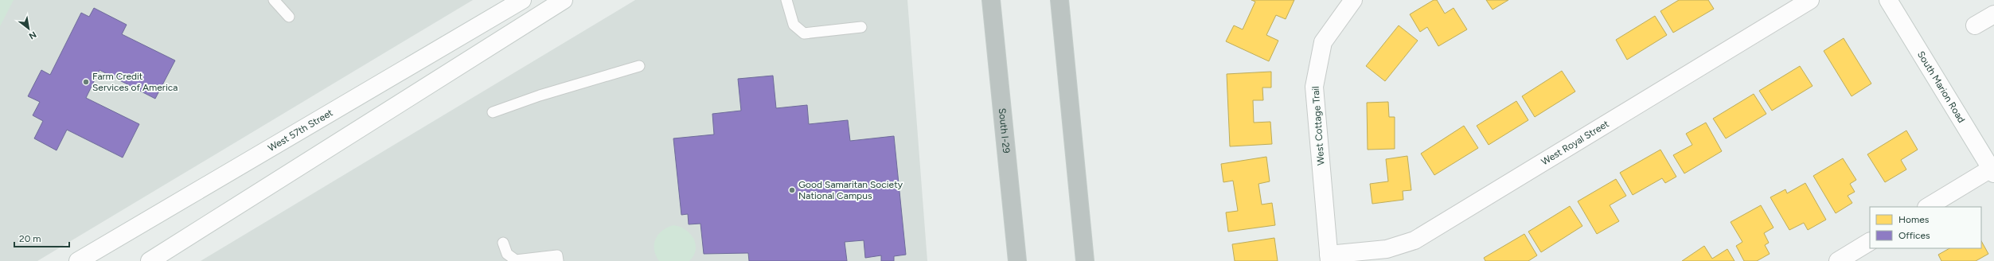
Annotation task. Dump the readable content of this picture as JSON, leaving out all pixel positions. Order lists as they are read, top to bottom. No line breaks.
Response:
{"streets":{"highway":["South I-29"],"street":["South Marion Road","West Cottage Trail","West 57th Street","West Royal Street"]},"crossings":[["West Cottage Trail","West Royal Street"]],"places":["Farm Credit Services of America","Good Samaritan Society National Campus"],"legend":["Homes","Offices"],"scale_bar":"20 m","north":"bottom right"}
